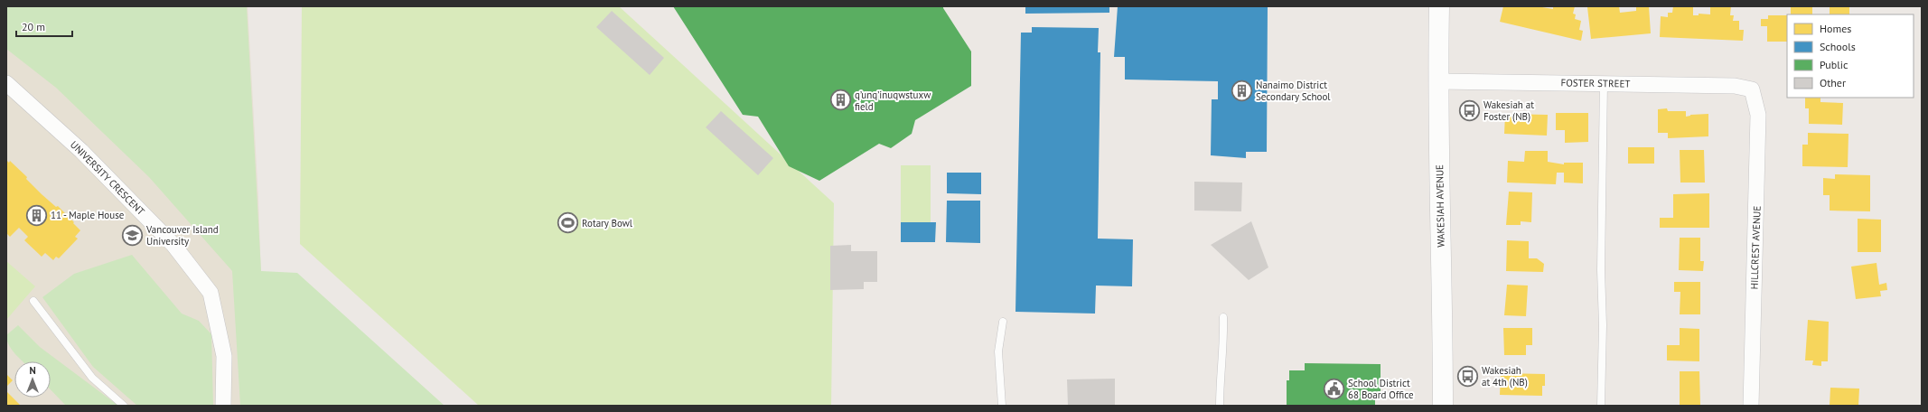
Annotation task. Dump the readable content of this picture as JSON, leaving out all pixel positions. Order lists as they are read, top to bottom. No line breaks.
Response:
{"streets":{"main road":["WAKESIAH AVENUE"],"street":["FOSTER STREET","UNIVERSITY CRESCENT","HILLCREST AVENUE"]},"crossings":[["FOSTER STREET","WAKESIAH AVENUE"],["FOSTER STREET","HILLCREST AVENUE"]],"places":{"building":["Nanaimo District Secondary School","q’unq’inuqwstuxw field","11 - Maple House"],"bus stop":["Wakesiah at Foster (NB)","Wakesiah at 4th (NB)"],"sports":["Rotary Bowl"],"school or university":["Vancouver Island University"],"public building":["School District 68 Board Office"]},"legend":["Homes","Schools","Public","Other"],"scale_bar":"20 m","north":"top"}
